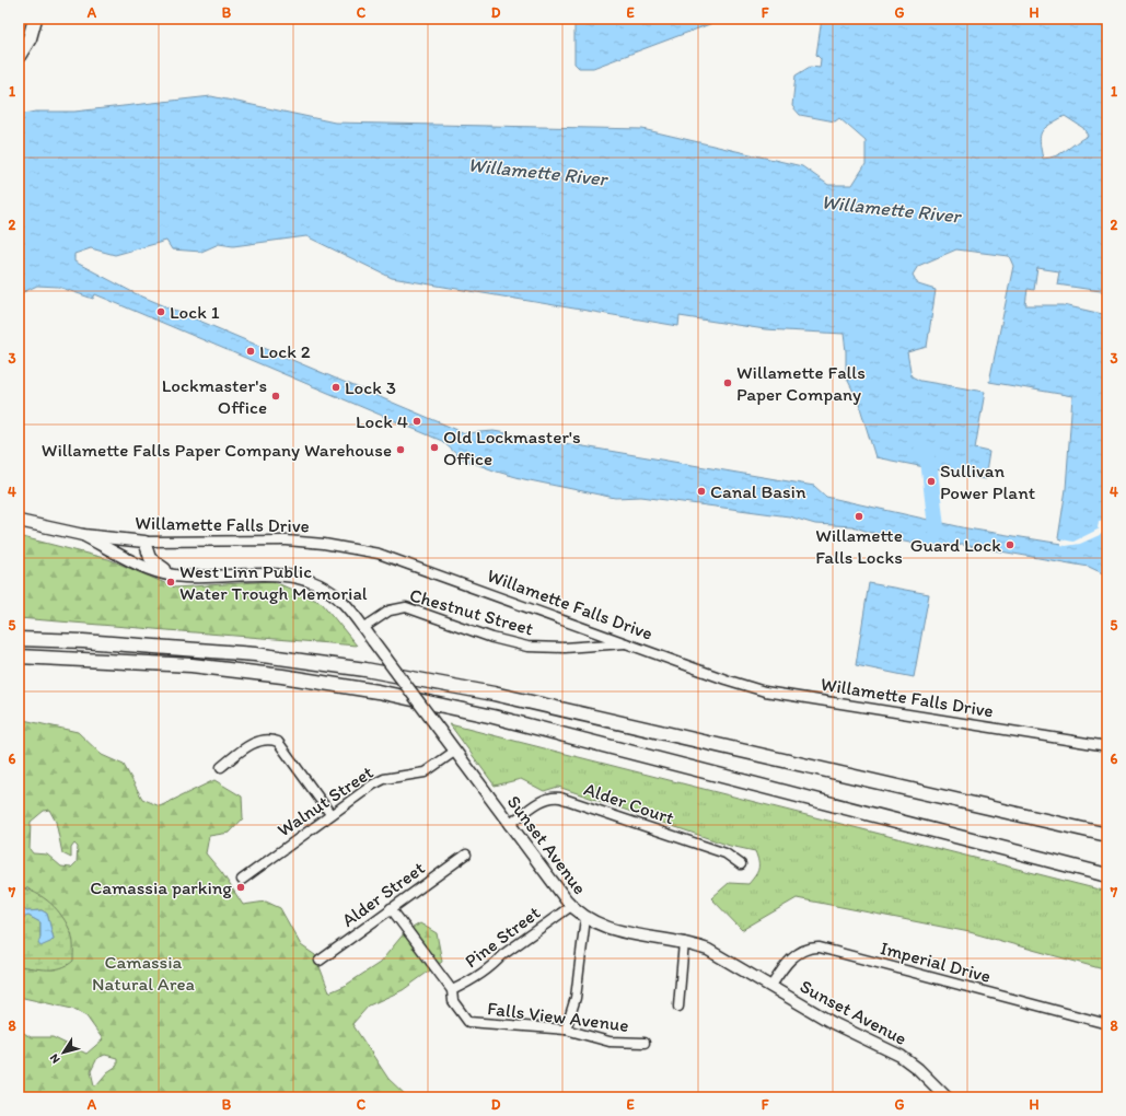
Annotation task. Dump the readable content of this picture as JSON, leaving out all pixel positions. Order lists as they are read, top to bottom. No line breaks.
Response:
{"streets":{"main road":["Willamette Falls Drive","Sunset Avenue"],"street":["Chestnut Street","Walnut Street","Alder Court","Alder Street","Pine Street","Imperial Drive","Falls View Avenue"]},"crossings":[["Willamette Falls Drive","Chestnut Street"],["Willamette Falls Drive","Sunset Avenue"],["Chestnut Street","Sunset Avenue"],["Walnut Street","Sunset Avenue"],["Alder Court","Sunset Avenue"],["Sunset Avenue","Pine Street"],["Sunset Avenue","Imperial Drive"],["Pine Street","Falls View Avenue"]],"water":["Willamette River"],"parks":["Camassia Natural Area"],"places":["Lock 1","Lock 2","Willamette Falls Paper Company","Lock 3","Lockmaster's Office","Lock 4","Old Lockmaster's Office","Willamette Falls Paper Company Warehouse","Sullivan Power Plant","Canal Basin","Willamette Falls Locks","Guard Lock","West Linn Public Water Trough Memorial","Camassia parking"],"north":"bottom left","grid":{"columns":["A","B","C","D","E","F","G","H"],"rows":["1","2","3","4","5","6","7","8"]}}
